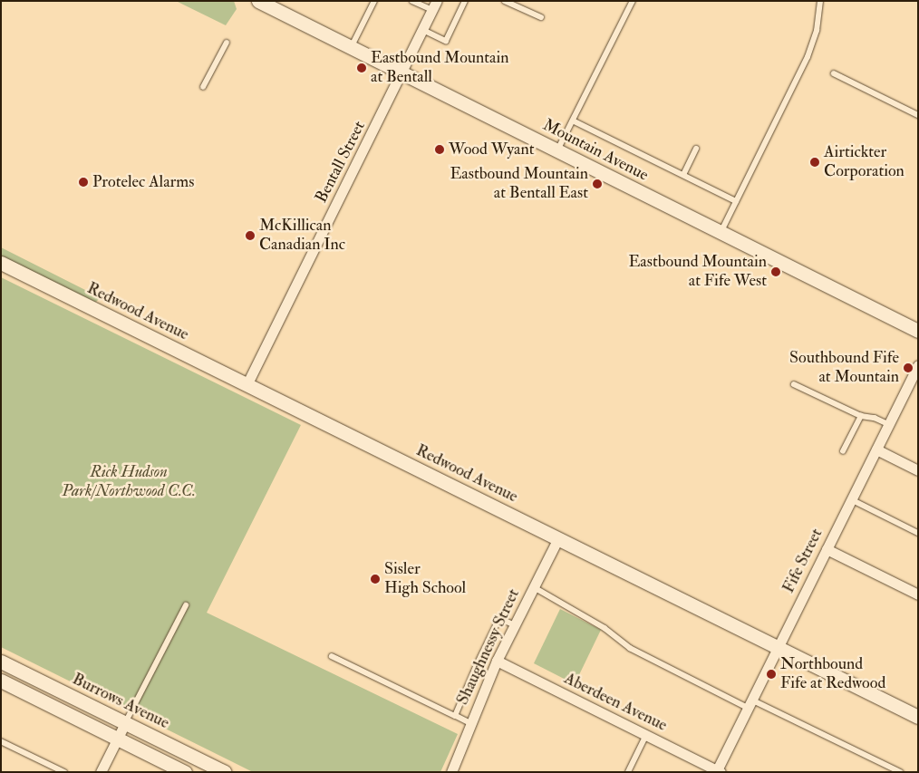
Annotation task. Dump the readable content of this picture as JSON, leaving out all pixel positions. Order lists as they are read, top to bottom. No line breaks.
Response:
{"streets":{"street":["Mountain Avenue","Bentall Street","Redwood Avenue","Fife Street","Shaughnessy Street","Burrows Avenue","Aberdeen Avenue"]},"crossings":[["Mountain Avenue","Bentall Street"],["Bentall Street","Redwood Avenue"],["Redwood Avenue","Fife Street"],["Redwood Avenue","Shaughnessy Street"],["Fife Street","Aberdeen Avenue"],["Shaughnessy Street","Aberdeen Avenue"]],"parks":["Rick Hudson Park/Northwood C.C."],"places":["Eastbound Mountain at Bentall","Wood Wyant","Airtickter Corporation","Protelec Alarms","Eastbound Mountain at Bentall East","McKillican Canadian Inc","Eastbound Mountain at Fife West","Southbound Fife at Mountain","Sisler High School","Northbound Fife at Redwood"]}
